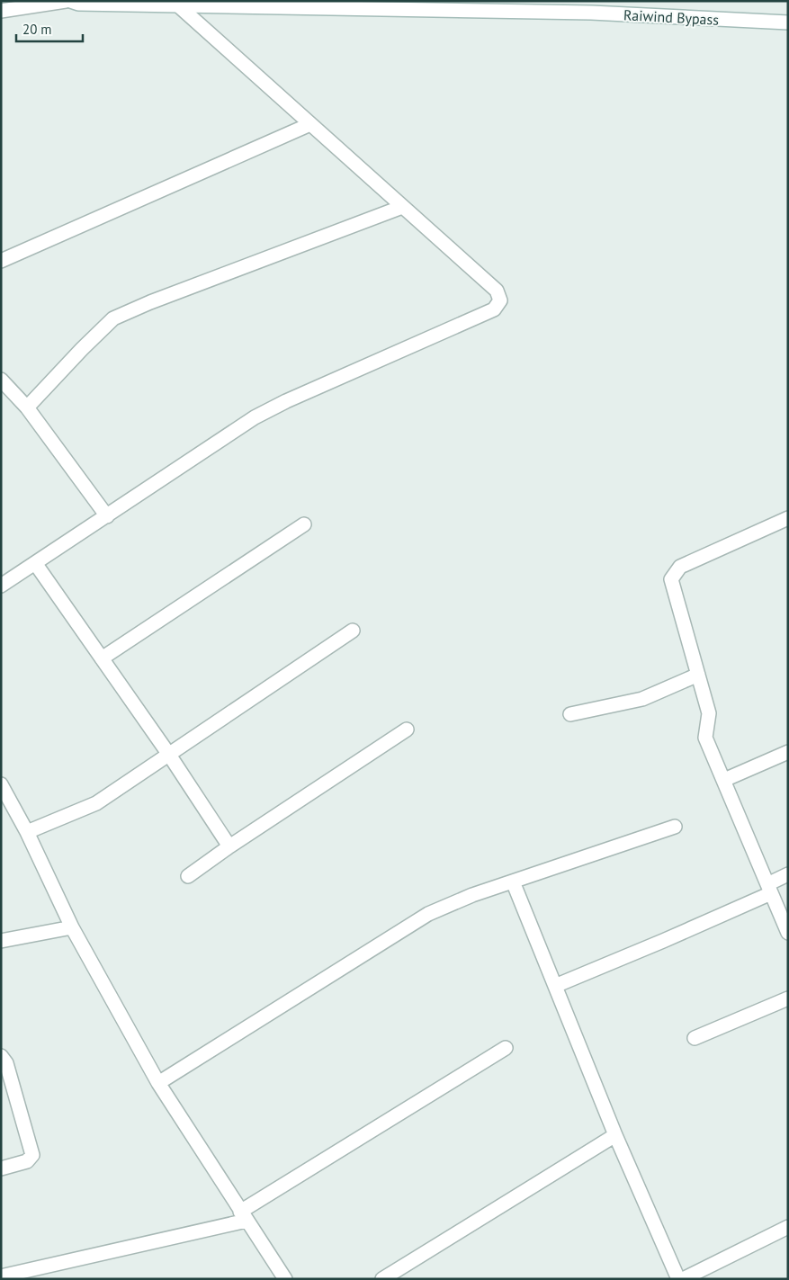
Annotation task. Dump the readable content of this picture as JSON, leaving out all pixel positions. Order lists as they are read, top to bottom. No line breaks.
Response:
{"streets":{"street":["Raiwind Bypass"]},"scale_bar":"20 m"}
